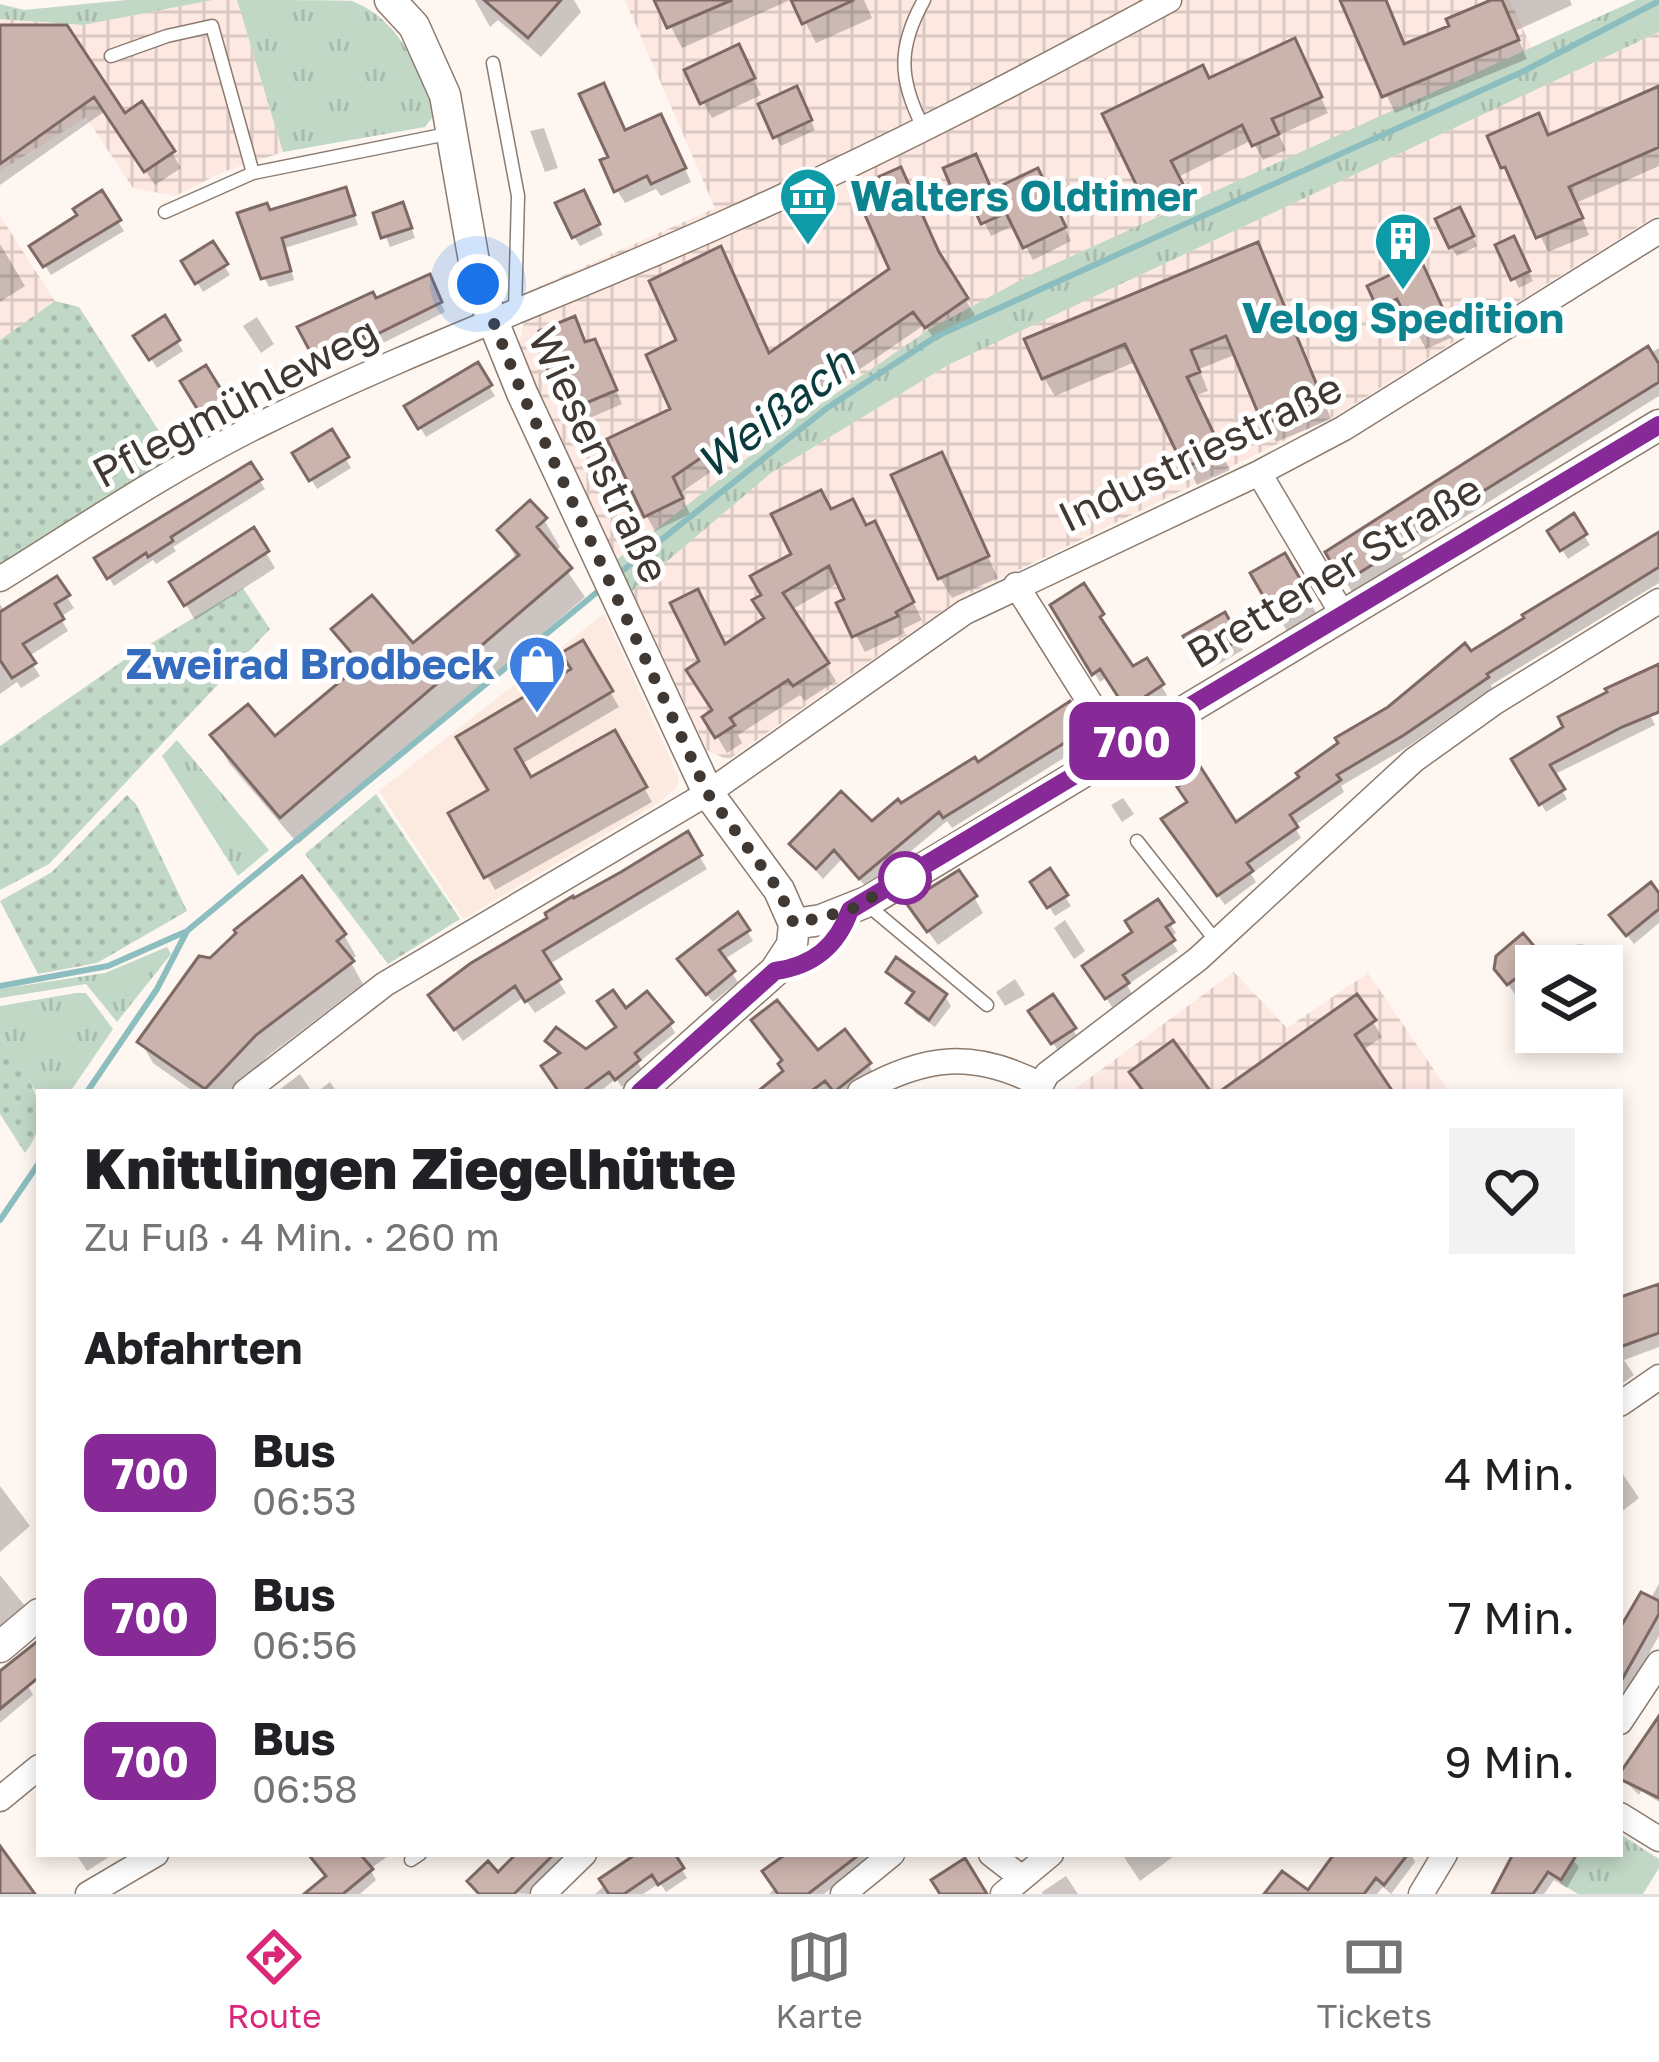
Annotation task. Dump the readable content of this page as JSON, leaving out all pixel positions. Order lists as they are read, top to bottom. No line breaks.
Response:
{"streets":{"street":["Pflegmühleweg","Industriestraße","Wiesenstraße","Brettener Straße"]},"crossings":[["Pflegmühleweg","Wiesenstraße"],["Industriestraße","Wiesenstraße"],["Wiesenstraße","Brettener Straße"]],"water":["Weißach"],"places":{"museum":["Walters Oldtimer"],"building":["Velog Spedition"],"shop":["Zweirad Brodbeck"]},"lines":["bus line 700"],"page":{"on_map":"700","heading":[["Knittlingen Ziegelhütte","Zu Fuß · 4 Min. · 260 m"],"Abfahrten"],"list":[{"mark":"700","name":"Bus","note":"06:53","value":"4 Min."},{"mark":"700","name":"Bus","note":"06:56","value":"7 Min."},{"mark":"700","name":"Bus","note":"06:58","value":"9 Min."}],"tabs":["Route","Karte","Tickets"]}}
